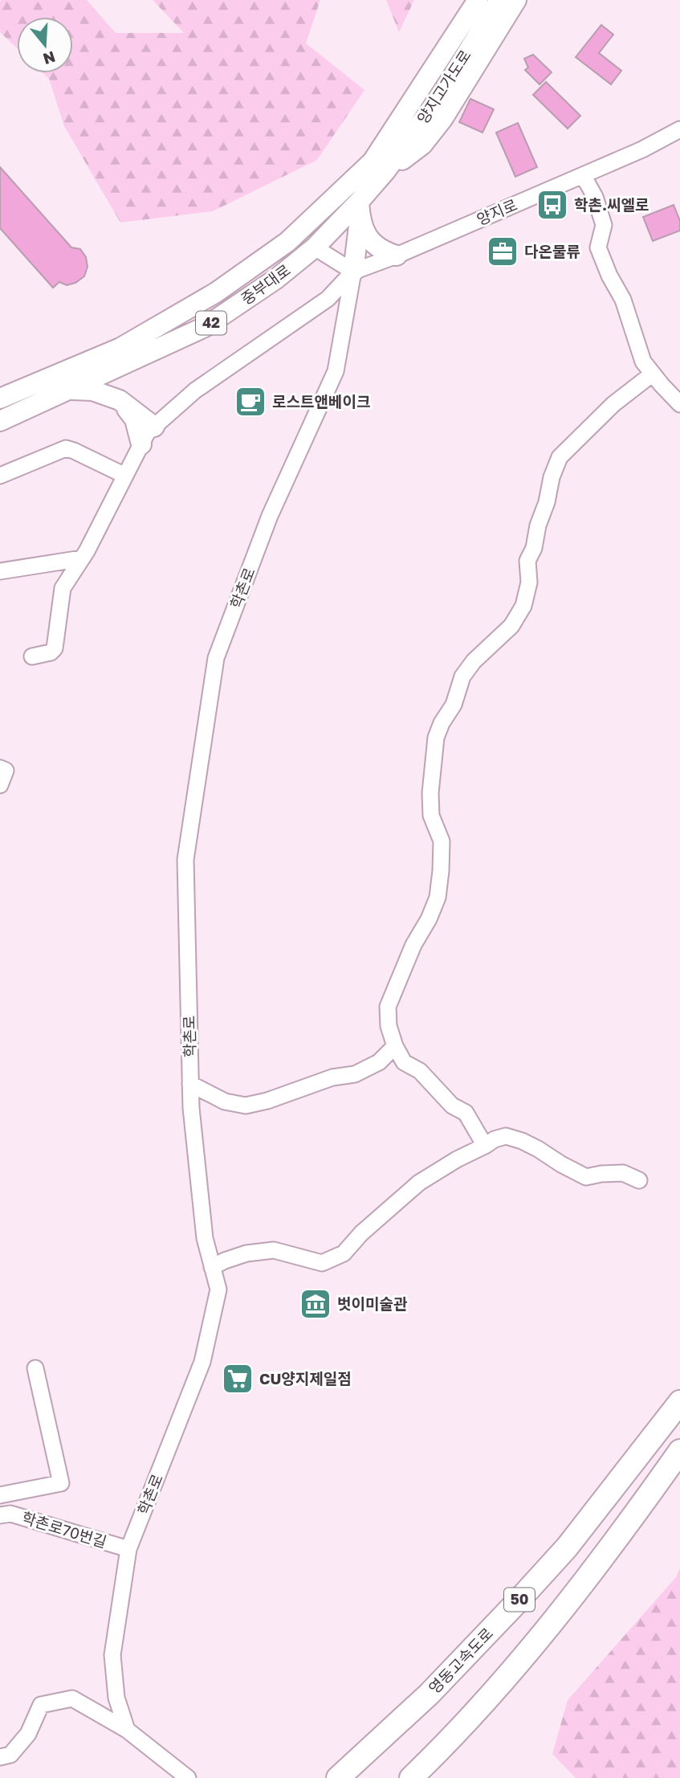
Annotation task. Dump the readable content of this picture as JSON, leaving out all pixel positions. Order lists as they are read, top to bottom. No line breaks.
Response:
{"streets":{"highway":["50","영동고속도로"],"main road":["양지고가도로","중부대로","42"],"street":["양지로","학촌로","학촌로70번길"]},"crossings":[["양지고가도로","중부대로"],["양지로","학촌로"],["학촌로","학촌로70번길"]],"places":{"bus stop":["학촌.씨엘로"],"office":["다온물류"],"cafe":["로스트앤베이크"],"museum":["벗이미술관"],"supermarket":["CU양지제일점"]},"north":"bottom"}
